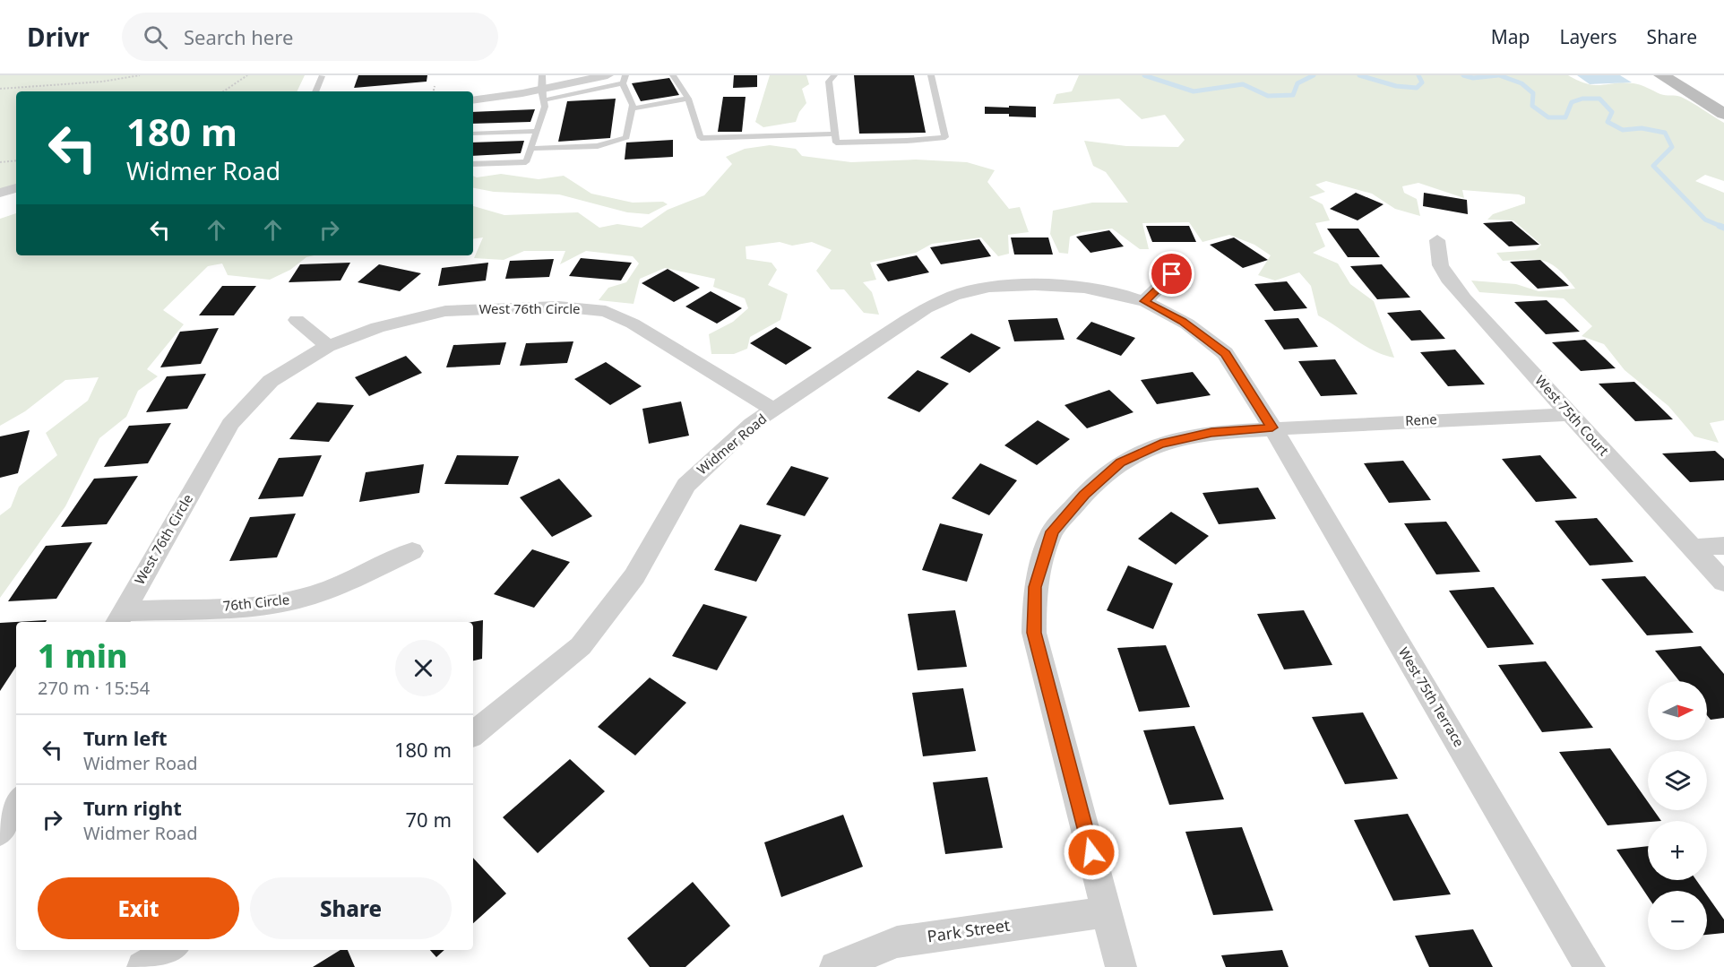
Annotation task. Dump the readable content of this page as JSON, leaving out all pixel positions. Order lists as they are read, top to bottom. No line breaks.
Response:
{"streets":{"street":["West 76th Circle","West 75th Court","Rene","Widmer Road","76th Circle","West 75th Terrace","Park Street"]},"crossings":[["West 76th Circle","Widmer Road"],["West 76th Circle","76th Circle"],["West 75th Court","Rene"],["Rene","Widmer Road"],["Rene","West 75th Terrace"],["Rene","Park Street"],["Widmer Road","West 75th Terrace"]],"north":"right","page":{"header":"Drivr","search":"Search here","nav":["Map","Layers","Share"],"turn":["180 m","Widmer Road"],"heading":["1 min","270 m · 15:54"],"map_buttons":["+","−"],"list":[{"name":"Turn left","note":"Widmer Road","value":"180 m"},{"name":"Turn right","note":"Widmer Road","value":"70 m"}],"buttons":["Exit","Share"]}}
